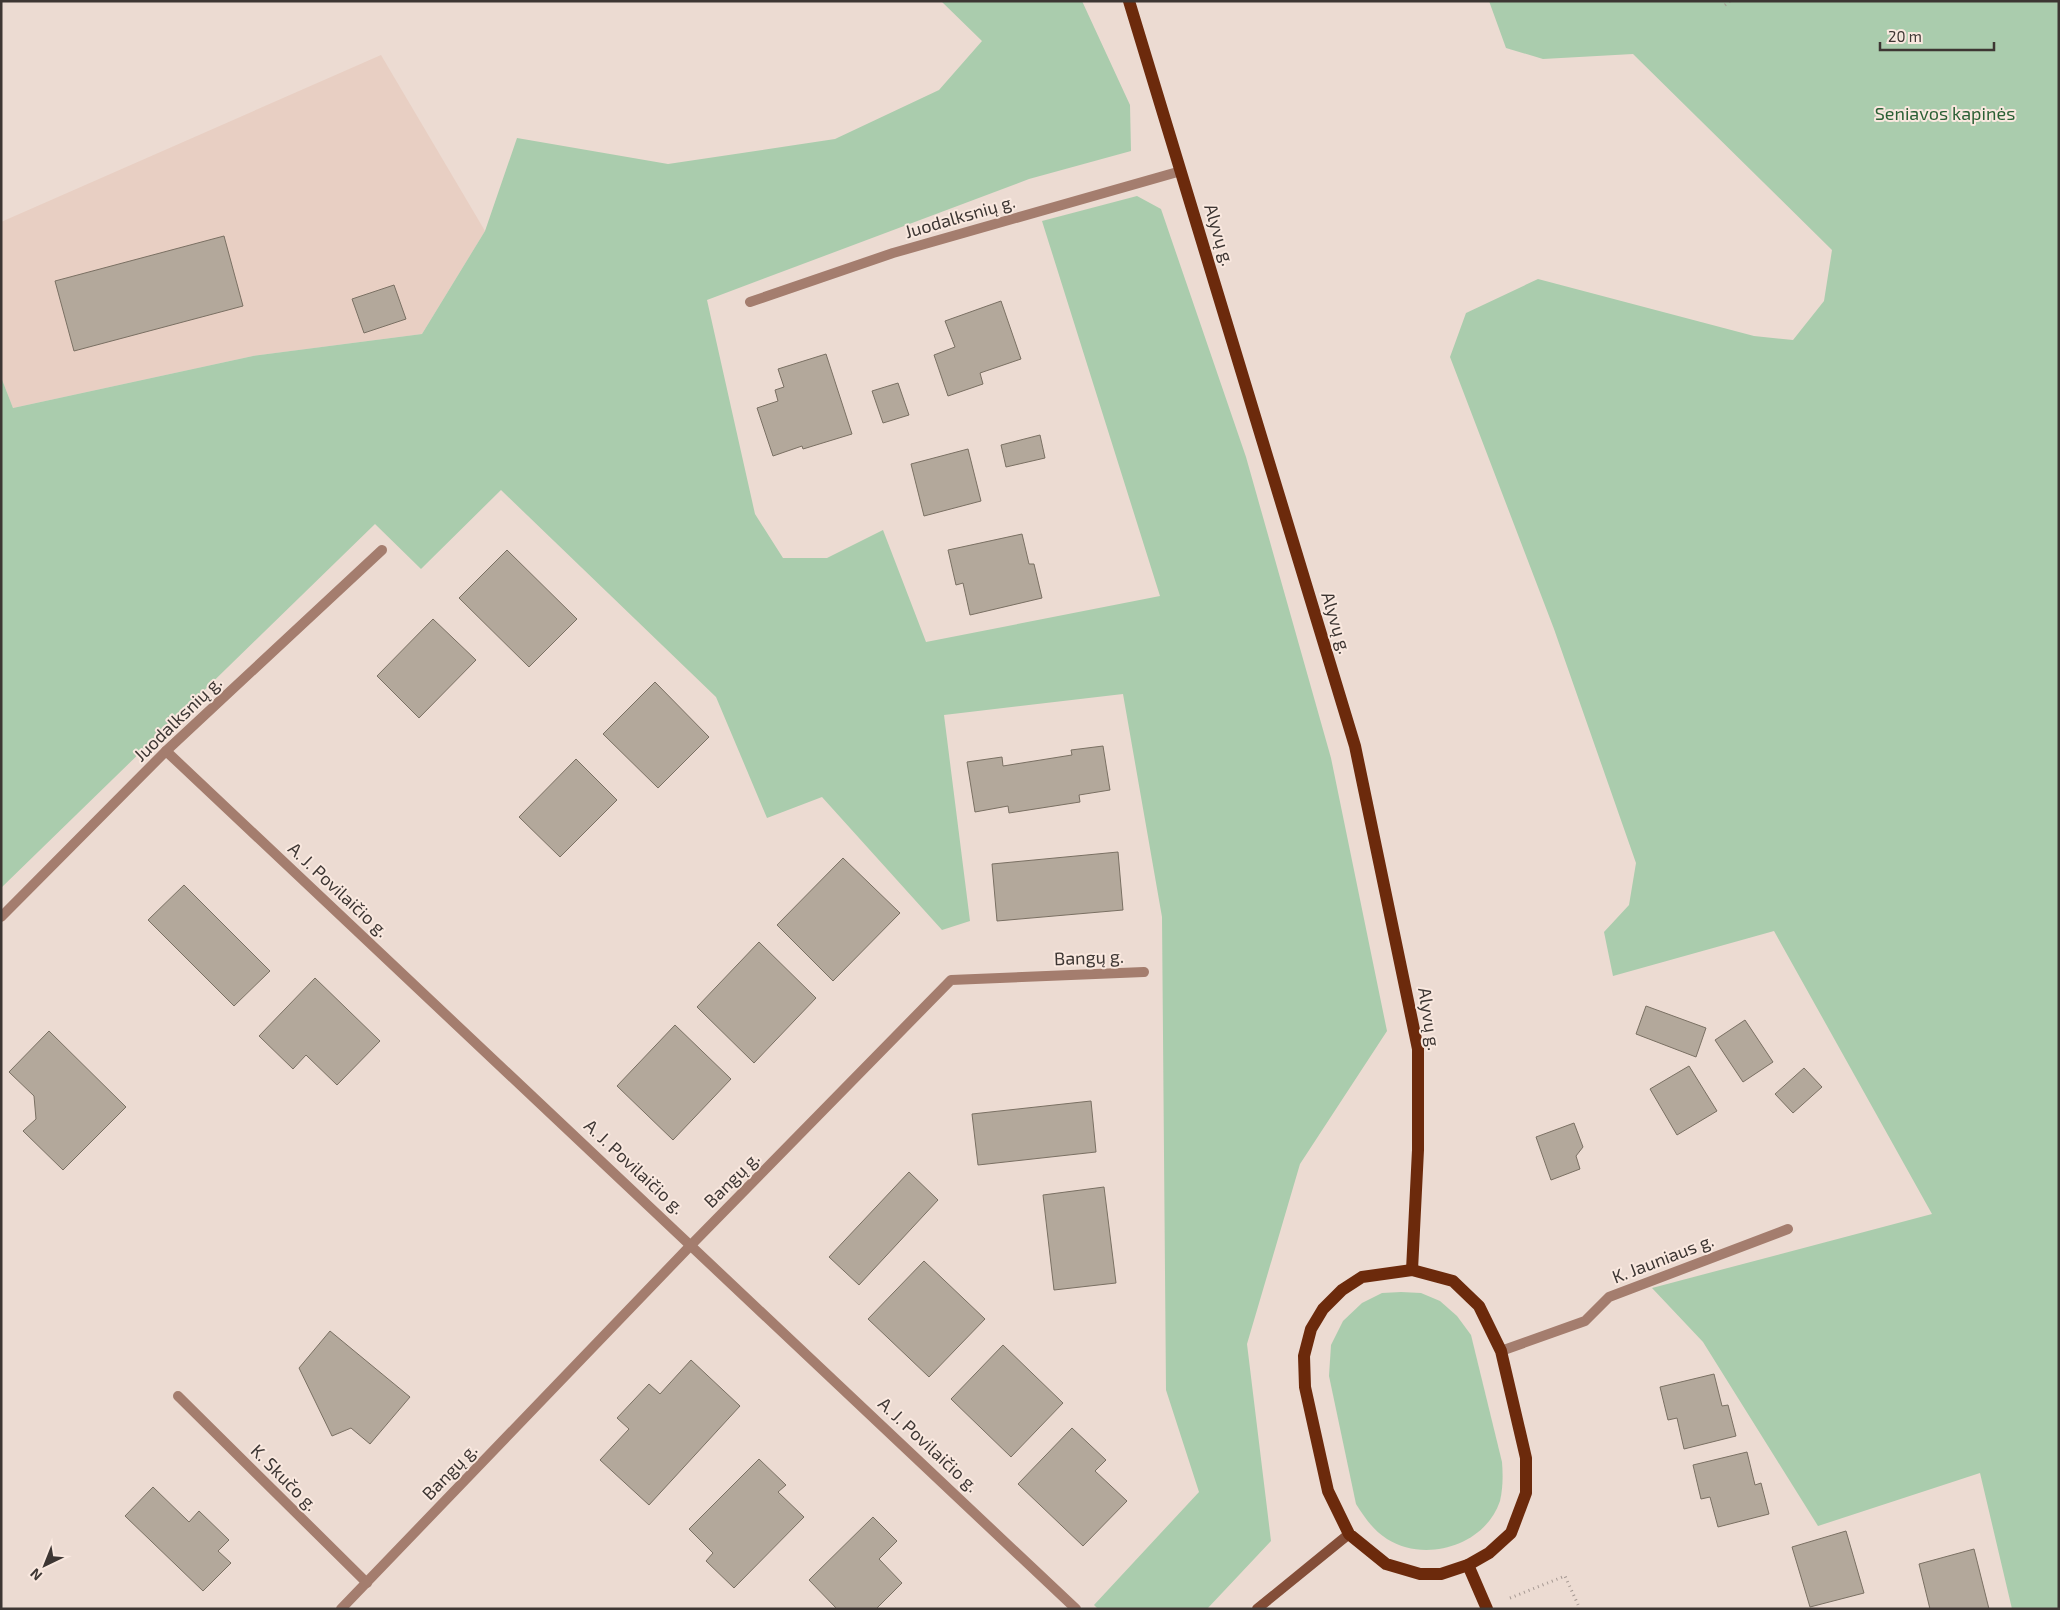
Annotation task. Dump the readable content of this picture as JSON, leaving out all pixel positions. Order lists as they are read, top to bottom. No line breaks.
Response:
{"streets":{"main road":["Alyvų g."],"street":["Juodalksnių g.","A. J. Povilaičio g.","Bangų g.","K. Jauniaus g.","K. Skučo g."]},"crossings":[["Juodalksnių g.","Alyvų g."],["Juodalksnių g.","A. J. Povilaičio g."],["A. J. Povilaičio g.","Bangų g."],["Bangų g.","K. Skučo g."]],"parks":["Seniavos kapinės"],"scale_bar":"20 m","north":"bottom left"}
